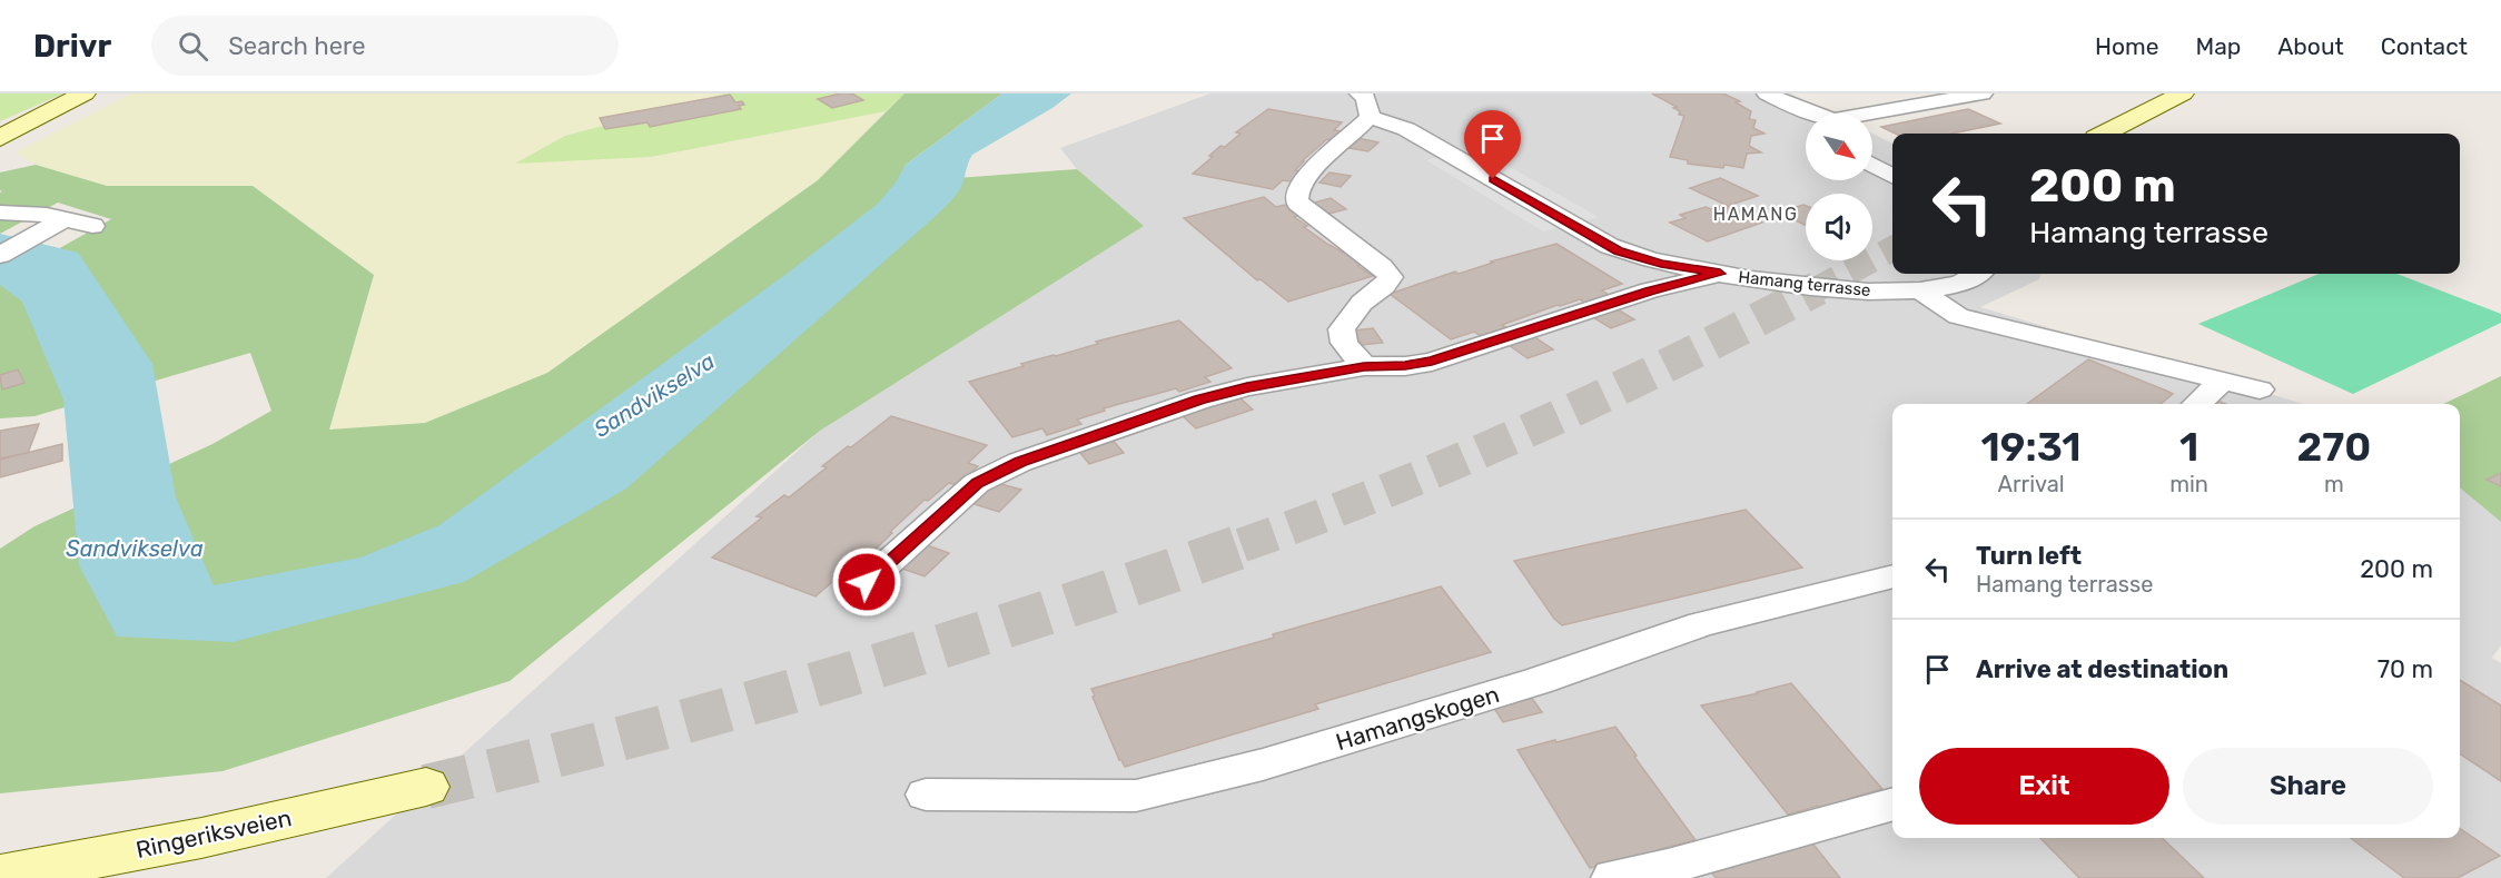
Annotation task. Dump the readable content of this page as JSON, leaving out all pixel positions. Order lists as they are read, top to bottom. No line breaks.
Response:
{"streets":{"main road":["Ringeriksveien"],"street":["Hamang terrasse","Hamangskogen"]},"districts":["HAMANG"],"water":["Sandvikselva"],"north":"bottom right","page":{"header":"Drivr","search":"Search here","nav":["Home","Map","About","Contact"],"turn":["200 m","Hamang terrasse"],"eta":["19:31","Arrival","1","min","270","m"],"list":[{"name":"Turn left","note":"Hamang terrasse","value":"200 m"},{"name":"Arrive at destination","value":"70 m"}],"buttons":["Exit","Share"]}}
